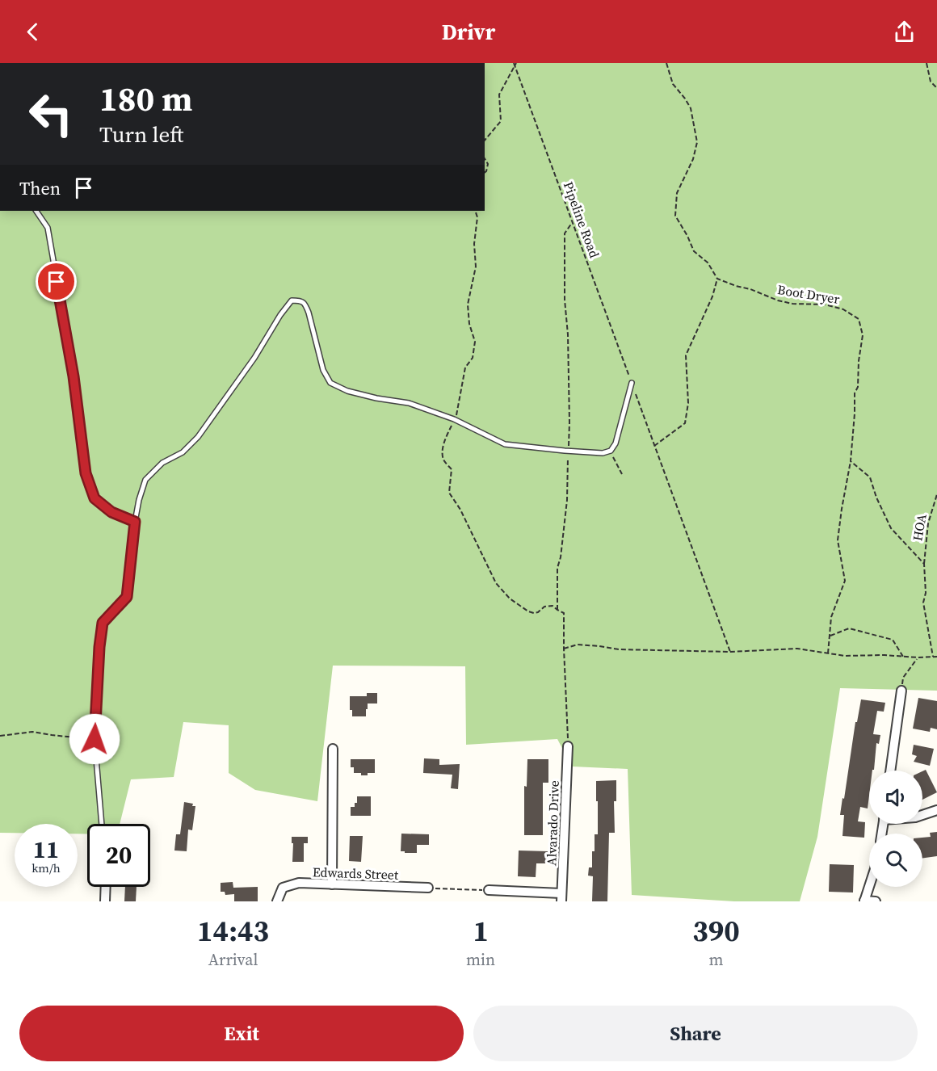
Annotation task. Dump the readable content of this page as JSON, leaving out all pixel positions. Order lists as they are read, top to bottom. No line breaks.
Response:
{"streets":{"street":["Alvarado Drive","Edwards Street"],"path":["Pipeline Road","Boot Dryer","HOA"]},"page":{"header":"Drivr","turn":["180 m","Turn left"],"then":"Then","speed":"11 km/h","limit":"20","eta":["14:43","Arrival","1","min","390","m"],"buttons":["Exit","Share"]}}
